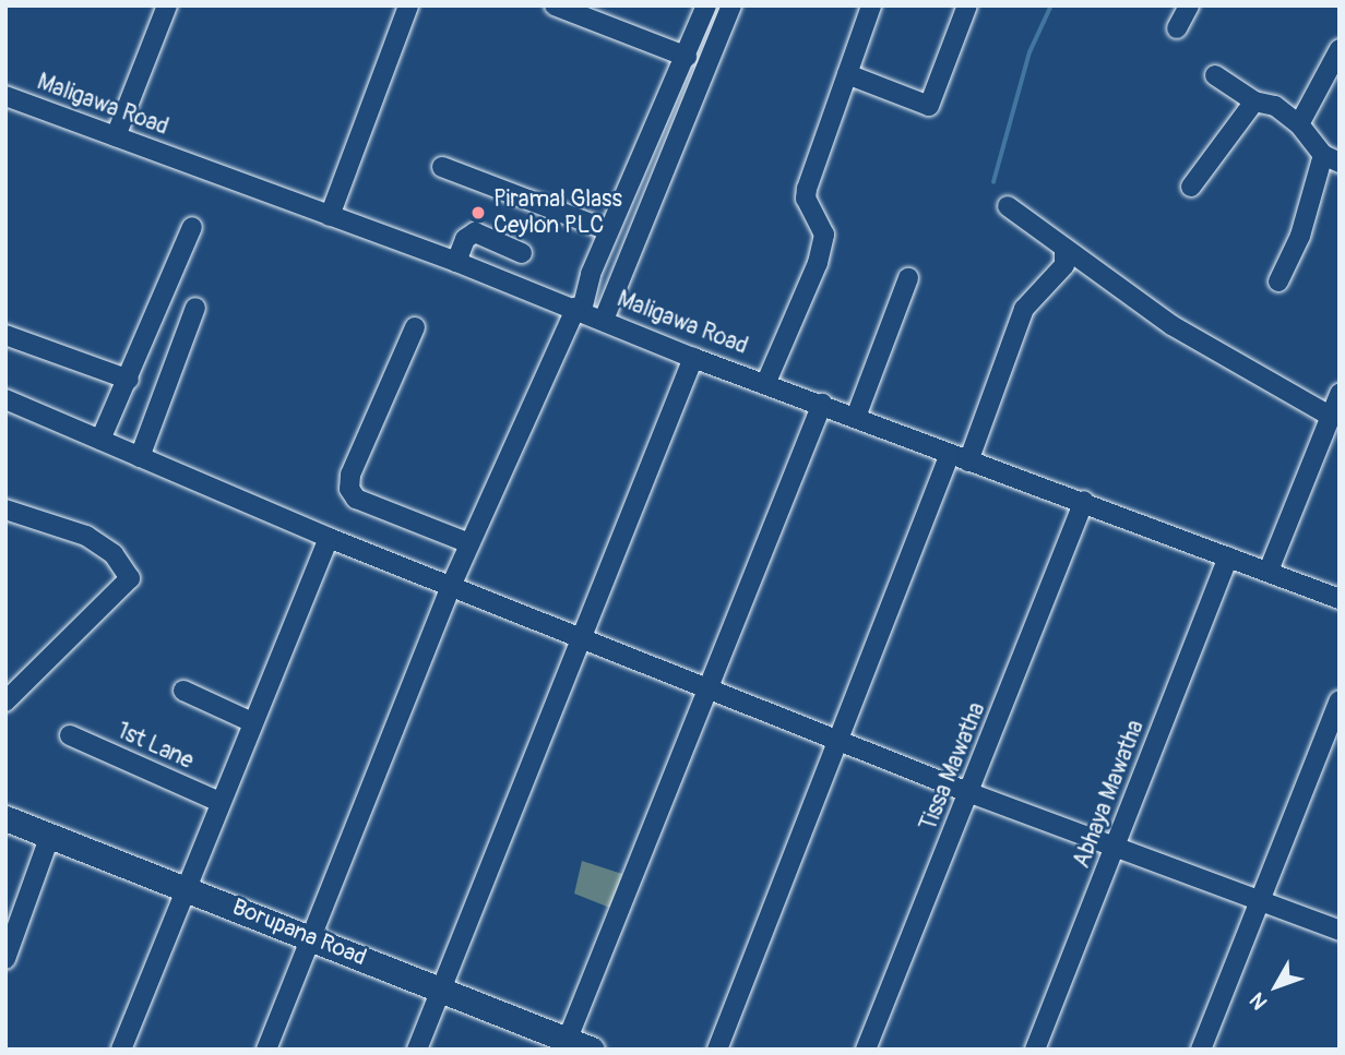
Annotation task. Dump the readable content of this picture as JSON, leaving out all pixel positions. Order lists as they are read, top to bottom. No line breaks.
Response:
{"streets":{"main road":["Borupana Road"],"street":["Maligawa Road","1st Lane","Tissa Mawatha","Abhaya Mawatha"]},"crossings":[["Maligawa Road","Tissa Mawatha"],["Maligawa Road","Abhaya Mawatha"]],"places":["Piramal Glass Ceylon PLC"],"north":"bottom left"}
